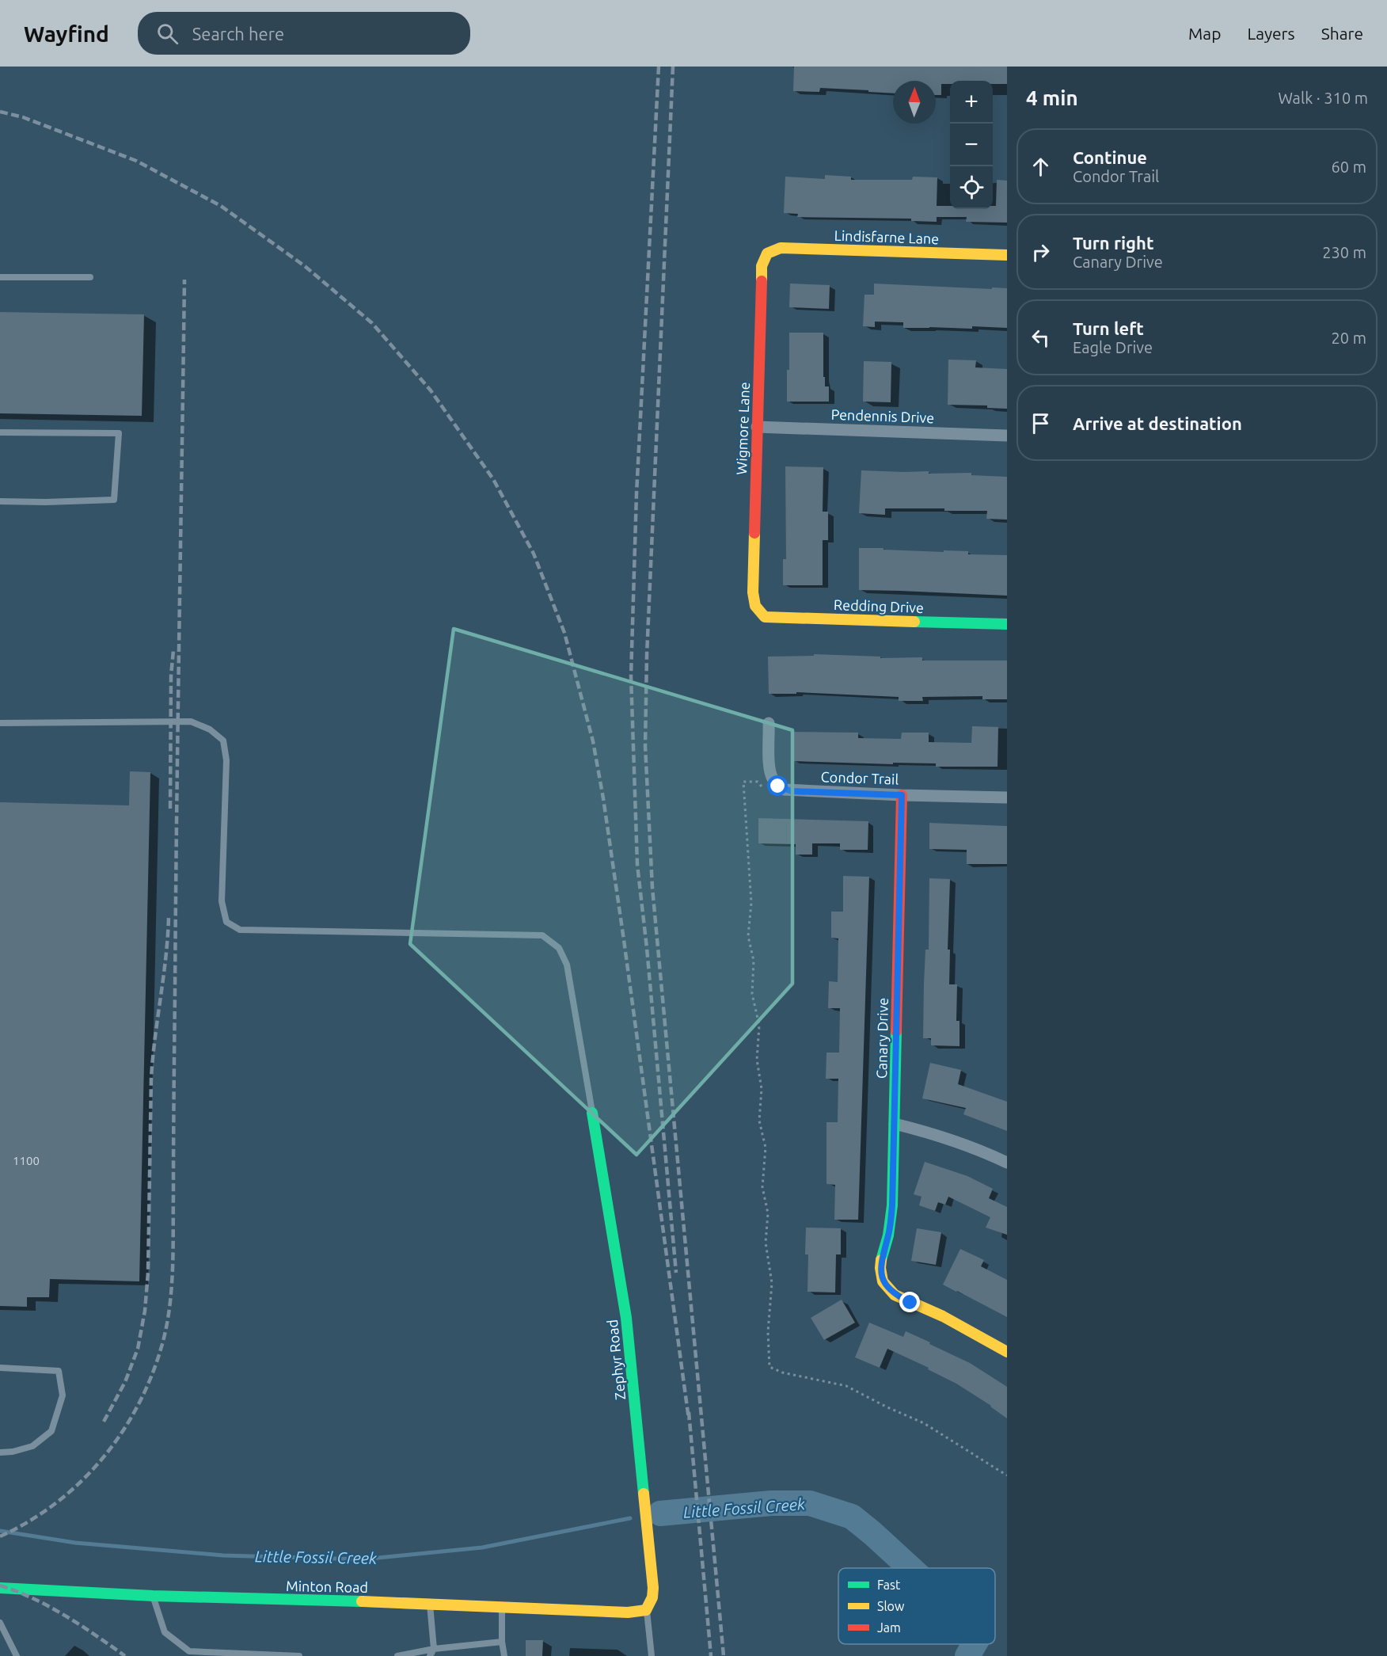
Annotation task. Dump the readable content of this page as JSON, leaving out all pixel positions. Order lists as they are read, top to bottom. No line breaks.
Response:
{"streets":{"street":["Lindisfarne Lane","Pendennis Drive","Wigmore Lane","Redding Drive","Condor Trail","Canary Drive","Zephyr Road","Minton Road"]},"crossings":[["Lindisfarne Lane","Wigmore Lane"],["Pendennis Drive","Wigmore Lane"],["Wigmore Lane","Redding Drive"],["Condor Trail","Canary Drive"],["Zephyr Road","Minton Road"]],"water":["Little Fossil Creek"],"house_numbers":["1100"],"legend":["Fast","Slow","Jam"],"north":"top","page":{"header":"Wayfind","search":"Search here","nav":["Map","Layers","Share"],"heading":["4 min","Walk · 310 m"],"map_buttons":["+","−"],"list":[["Continue","Condor Trail","60 m"],["Turn right","Canary Drive","230 m"],["Turn left","Eagle Drive","20 m"],"Arrive at destination"]}}
